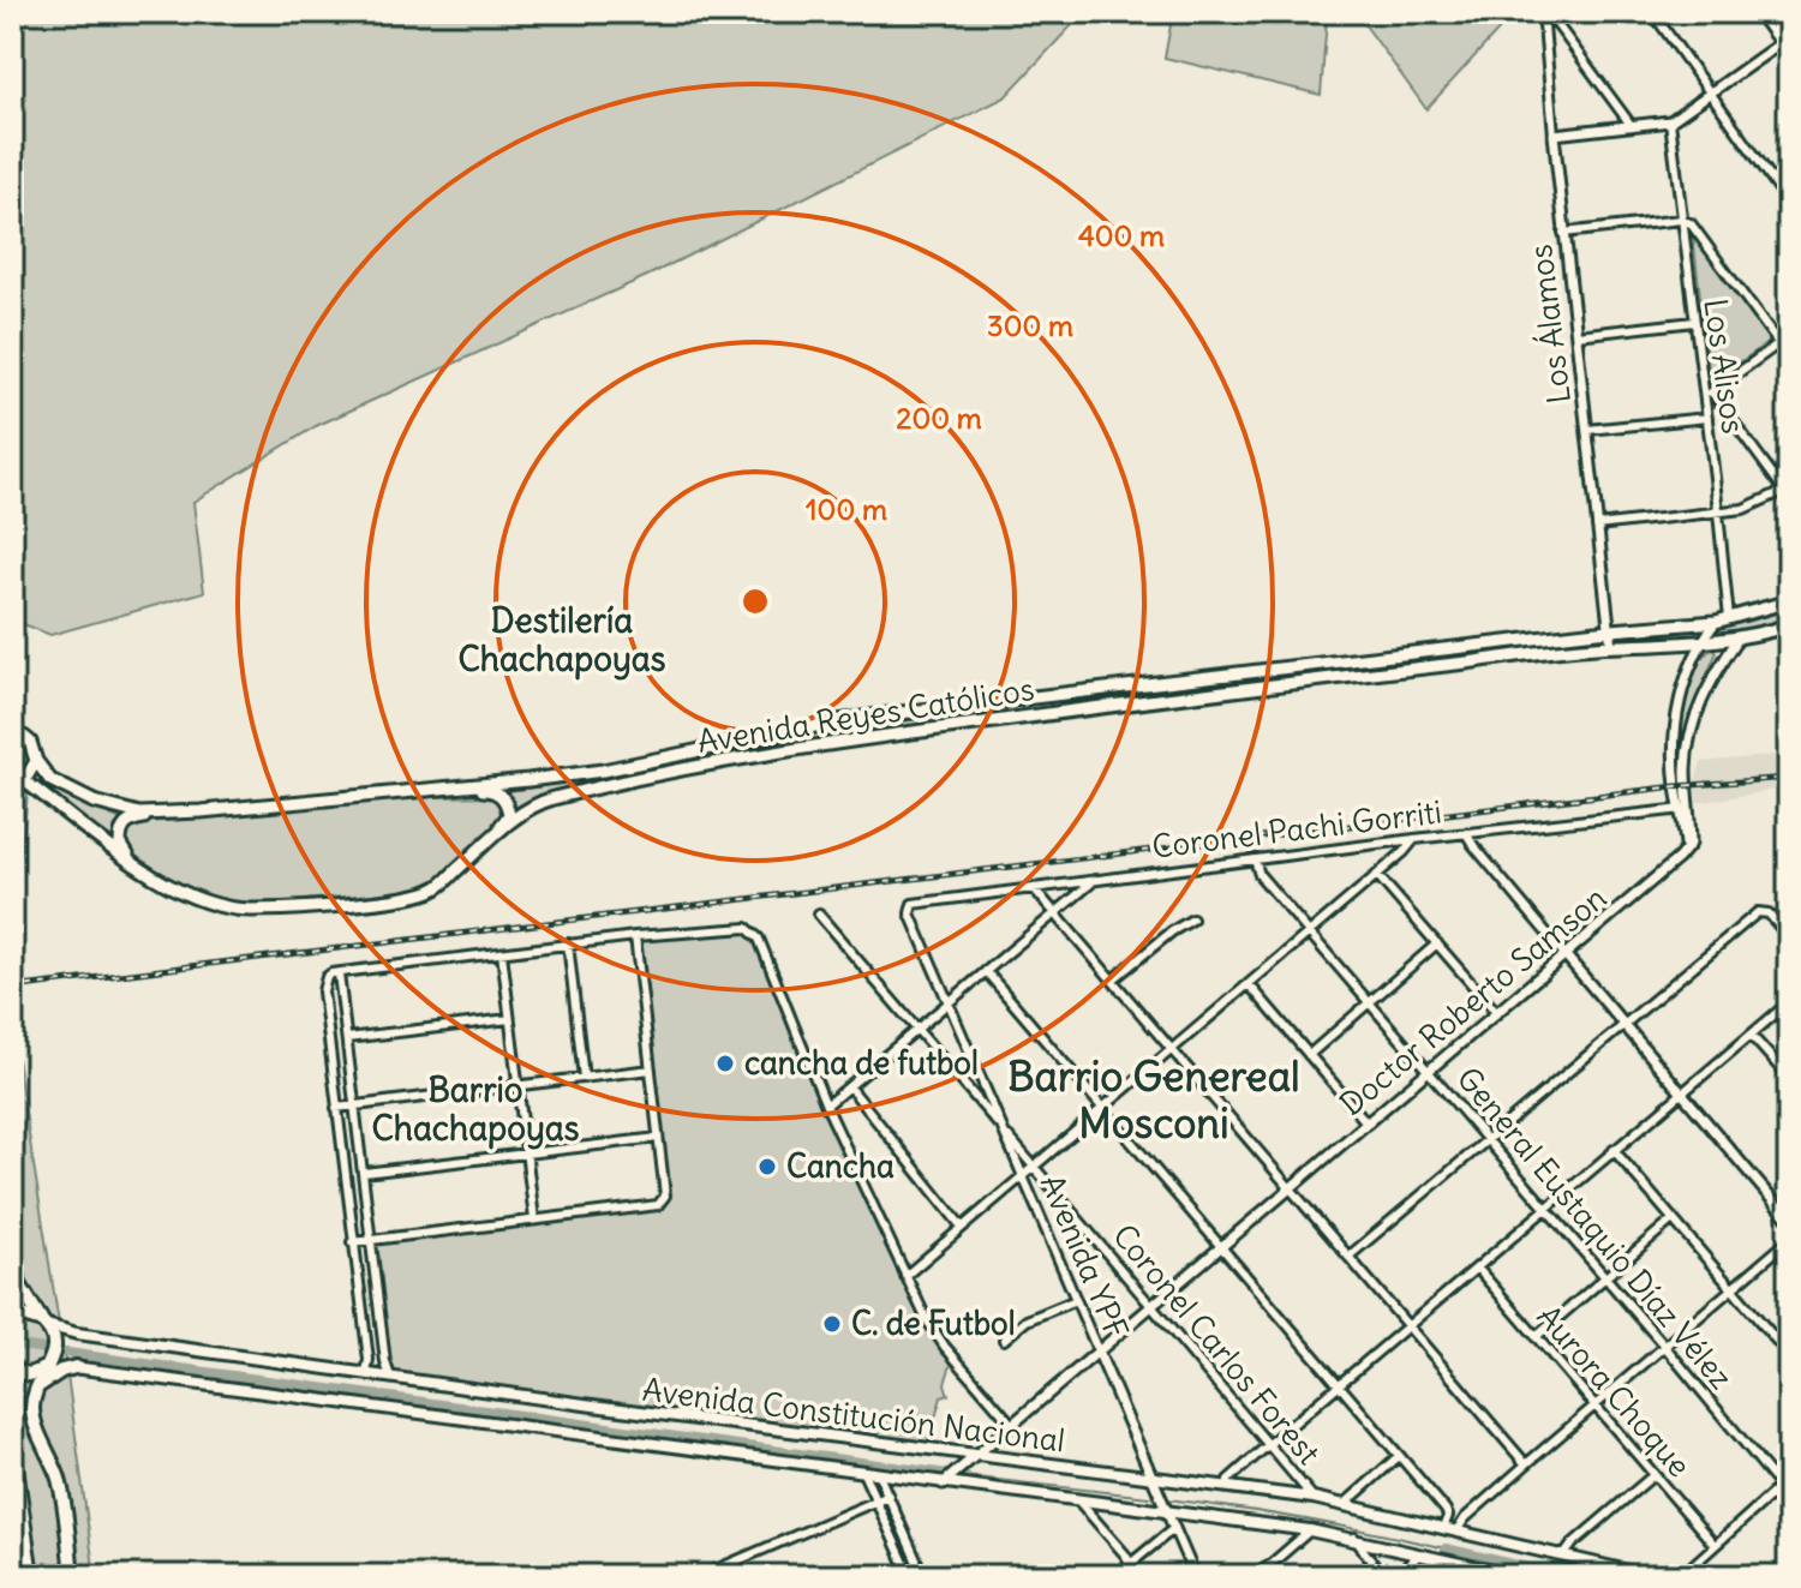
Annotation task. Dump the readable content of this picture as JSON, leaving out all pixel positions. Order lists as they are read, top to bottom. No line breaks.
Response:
{"streets":{"main road":["Avenida Reyes Católicos","Avenida Constitución Nacional"],"street":["Los Álamos","Los Alisos","Coronel Pachi Gorriti","Doctor Roberto Samson","General Eustaquio Díaz Vélez","Avenida YPF","Coronel Carlos Forest","Aurora Choque"]},"crossings":[["Los Álamos","Avenida Reyes Católicos"],["Los Alisos","Avenida Reyes Católicos"],["Los Alisos","Doctor Roberto Samson"],["Avenida Reyes Católicos","Doctor Roberto Samson"],["Coronel Pachi Gorriti","Doctor Roberto Samson"],["Coronel Pachi Gorriti","General Eustaquio Díaz Vélez"],["Coronel Pachi Gorriti","Avenida YPF"],["Doctor Roberto Samson","General Eustaquio Díaz Vélez"],["Doctor Roberto Samson","Avenida YPF"],["Doctor Roberto Samson","Coronel Carlos Forest"],["Doctor Roberto Samson","Avenida Constitución Nacional"],["Avenida YPF","Coronel Carlos Forest"],["Avenida YPF","Avenida Constitución Nacional"],["Coronel Carlos Forest","Avenida Constitución Nacional"]],"districts":["Destilería Chachapoyas","Barrio Genereal Mosconi","Barrio Chachapoyas"],"places":["cancha de futbol","Cancha","C. de Futbol"],"rings":["400 m","300 m","200 m","100 m"]}
